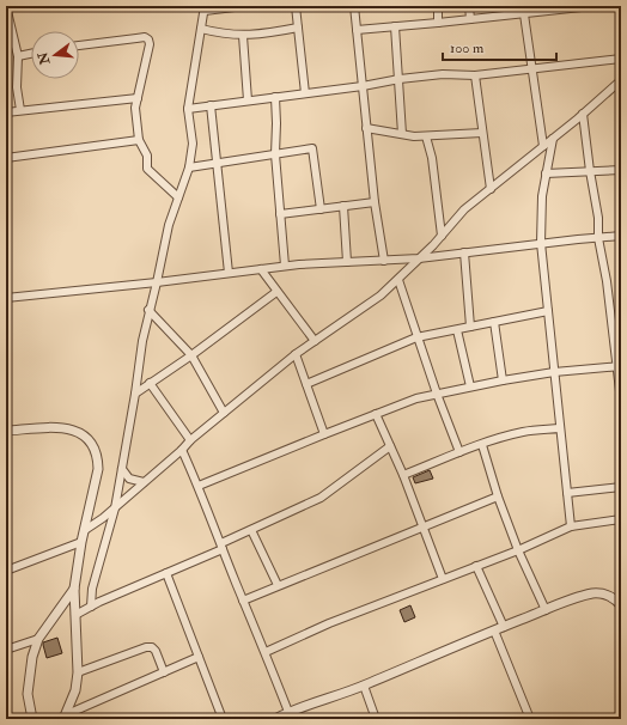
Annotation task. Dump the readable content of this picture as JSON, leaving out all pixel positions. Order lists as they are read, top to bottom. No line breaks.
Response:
{"scale_bar":"100 m","north":"left"}
